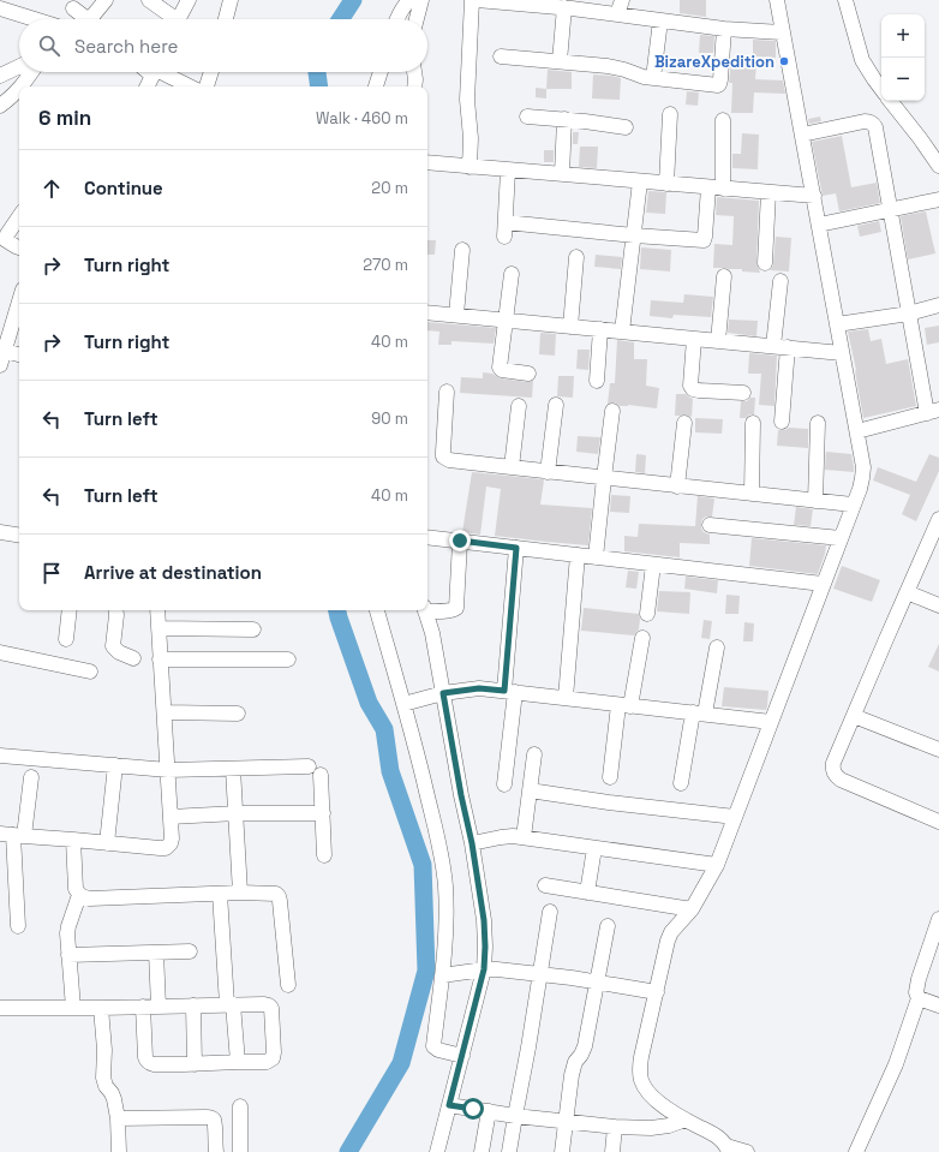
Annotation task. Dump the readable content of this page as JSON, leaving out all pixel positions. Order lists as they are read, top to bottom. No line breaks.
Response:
{"places":["BizareXpedition"],"page":{"map_buttons":["+","−"],"search":"Search here","heading":["6 min","Walk · 460 m"],"list":[["Continue","20 m"],["Turn right","270 m"],["Turn right","40 m"],["Turn left","90 m"],["Turn left","40 m"],"Arrive at destination"]}}
